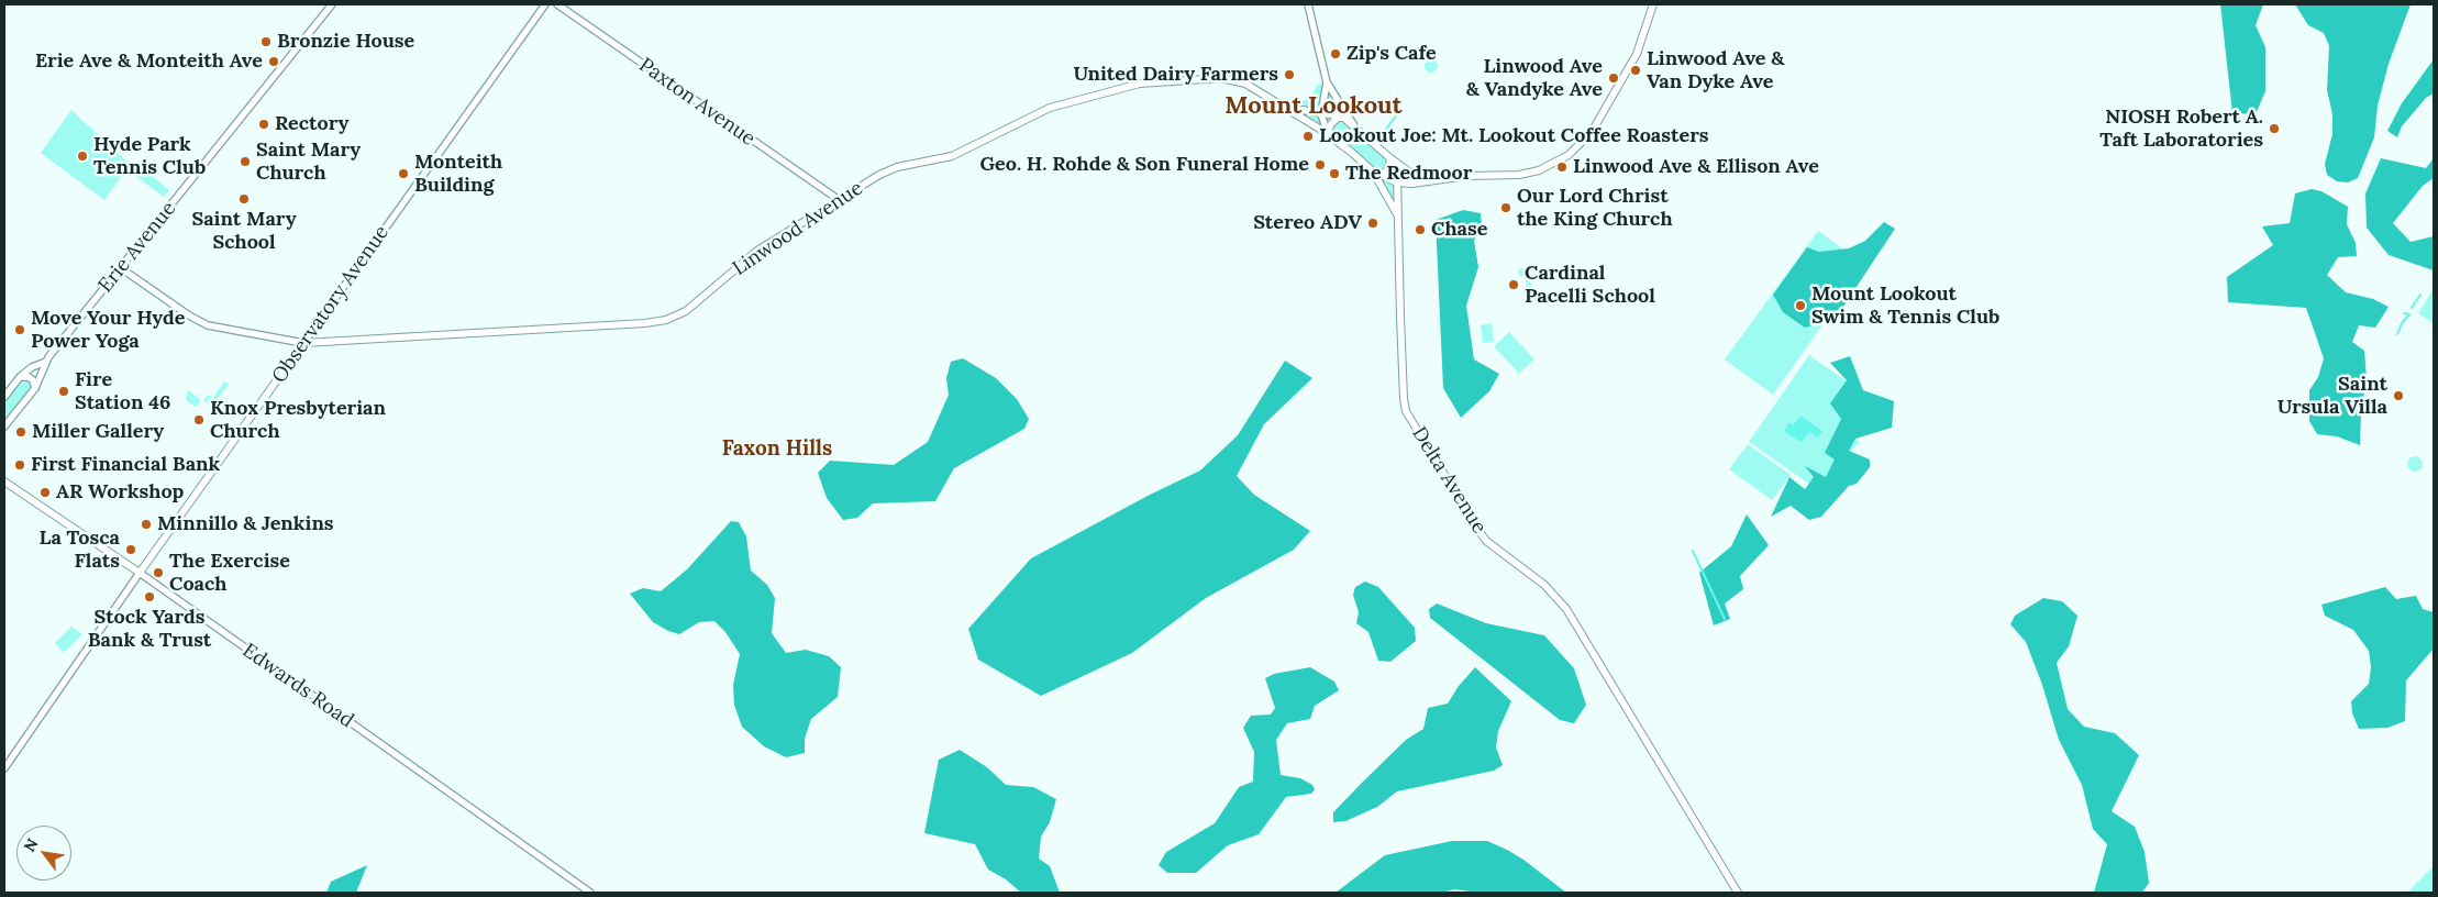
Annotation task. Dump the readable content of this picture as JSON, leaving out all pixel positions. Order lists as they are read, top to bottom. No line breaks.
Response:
{"streets":{"main road":["Linwood Avenue","Observatory Avenue","Delta Avenue","Edwards Road"],"street":["Paxton Avenue","Erie Avenue"]},"crossings":[["Paxton Avenue","Linwood Avenue"],["Linwood Avenue","Observatory Avenue"],["Linwood Avenue","Delta Avenue"],["Observatory Avenue","Edwards Road"]],"districts":["Mount Lookout","Faxon Hills"],"places":["Bronzie House","Zip's Cafe","Erie Ave & Monteith Ave","Linwood Ave & Van Dyke Ave","United Dairy Farmers","Linwood Ave & Vandyke Ave","Rectory","NIOSH Robert A. Taft Laboratories","Lookout Joe: Mt. Lookout Coffee Roasters","Hyde Park Tennis Club","Saint Mary Church","Geo. H. Rohde & Son Funeral Home","Linwood Ave & Ellison Ave","Monteith Building","The Redmoor","Saint Mary School","Our Lord Christ the King Church","Stereo ADV","Chase","Cardinal Pacelli School","Mount Lookout Swim & Tennis Club","Move Your Hyde Power Yoga","Fire Station 46","Saint Ursula Villa","Knox Presbyterian Church","Miller Gallery","First Financial Bank","AR Workshop","Minnillo & Jenkins","La Tosca Flats","The Exercise Coach","Stock Yards Bank & Trust"],"north":"top left"}
